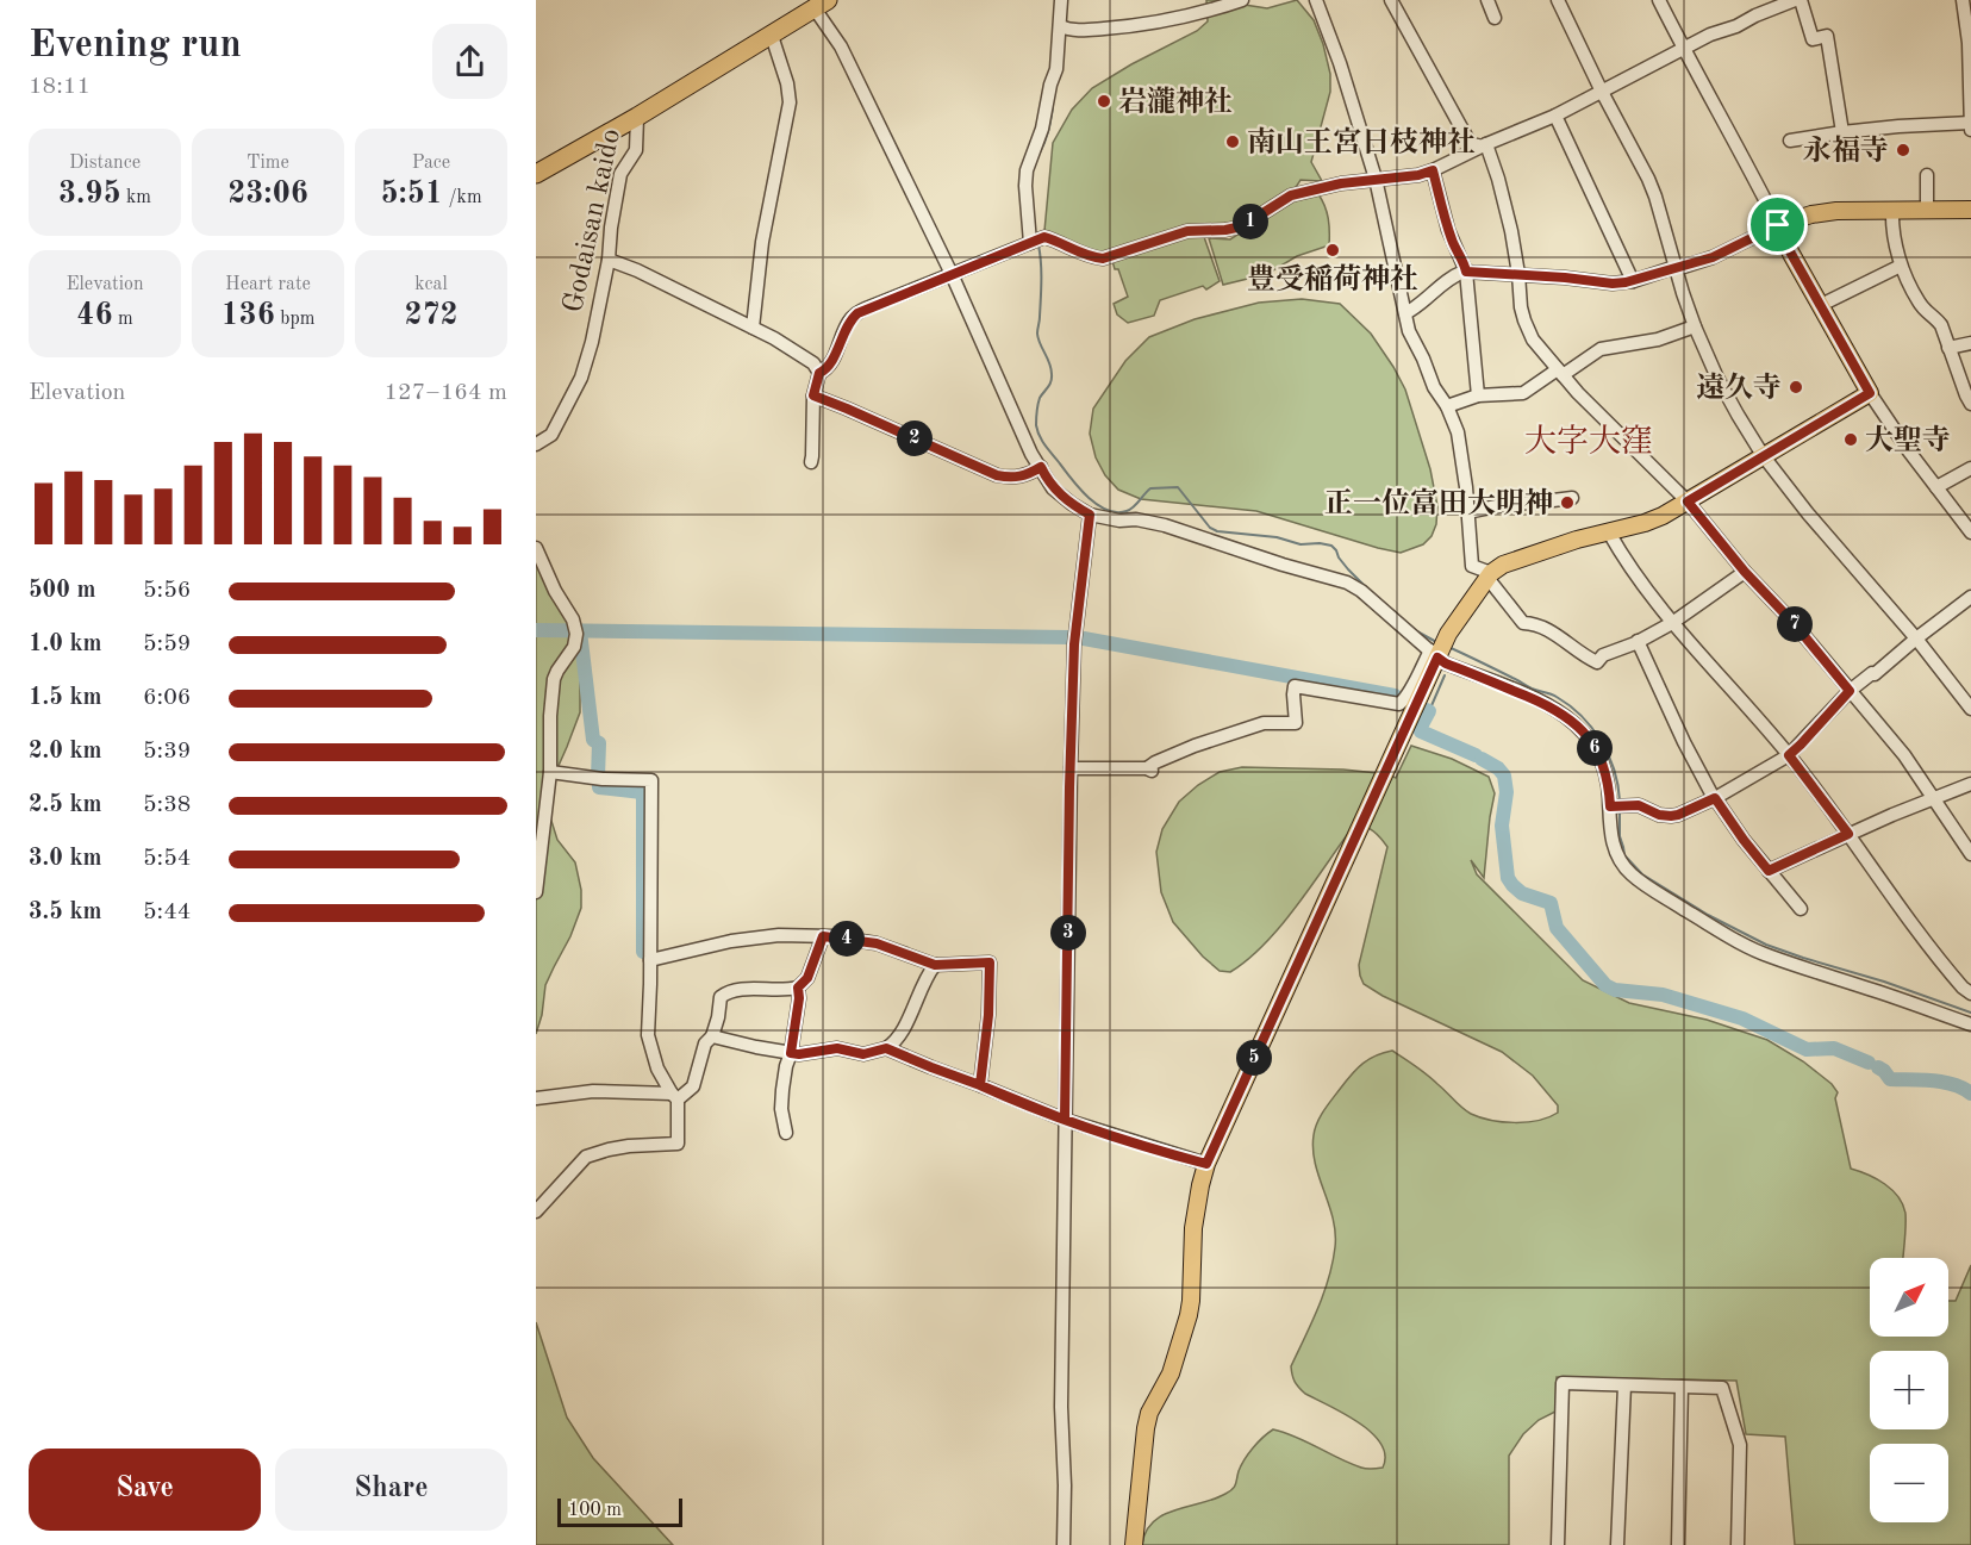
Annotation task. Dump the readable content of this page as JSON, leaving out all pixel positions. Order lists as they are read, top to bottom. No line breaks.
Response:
{"streets":{"street":["Godaisan kaido"]},"districts":["大字大窪"],"places":["岩瀧神社","南山王宮日枝神社","永福寺","豊受稲荷神社","遠久寺","大聖寺","正一位富田大明神"],"scale_bar":"100 m","north":"top right","page":{"heading":["Evening run","18:11"],"stats":[["Distance","3.95 km"],["Time","23:06"],["Pace","5:51 /km"],["Elevation","46 m"],["Heart rate","136 bpm"],["kcal","272"]],"pins":["1","2","7","6","3","4","5"],"chart":["Elevation","127–164 m"],"list":[{"name":"500 m","note":"5:56"},{"name":"1.0 km","note":"5:59"},{"name":"1.5 km","note":"6:06"},{"name":"2.0 km","note":"5:39"},{"name":"2.5 km","note":"5:38"},{"name":"3.0 km","note":"5:54"},{"name":"3.5 km","note":"5:44"}],"map_buttons":["+","−"],"buttons":["Save","Share"],"scale":"100 m"}}
